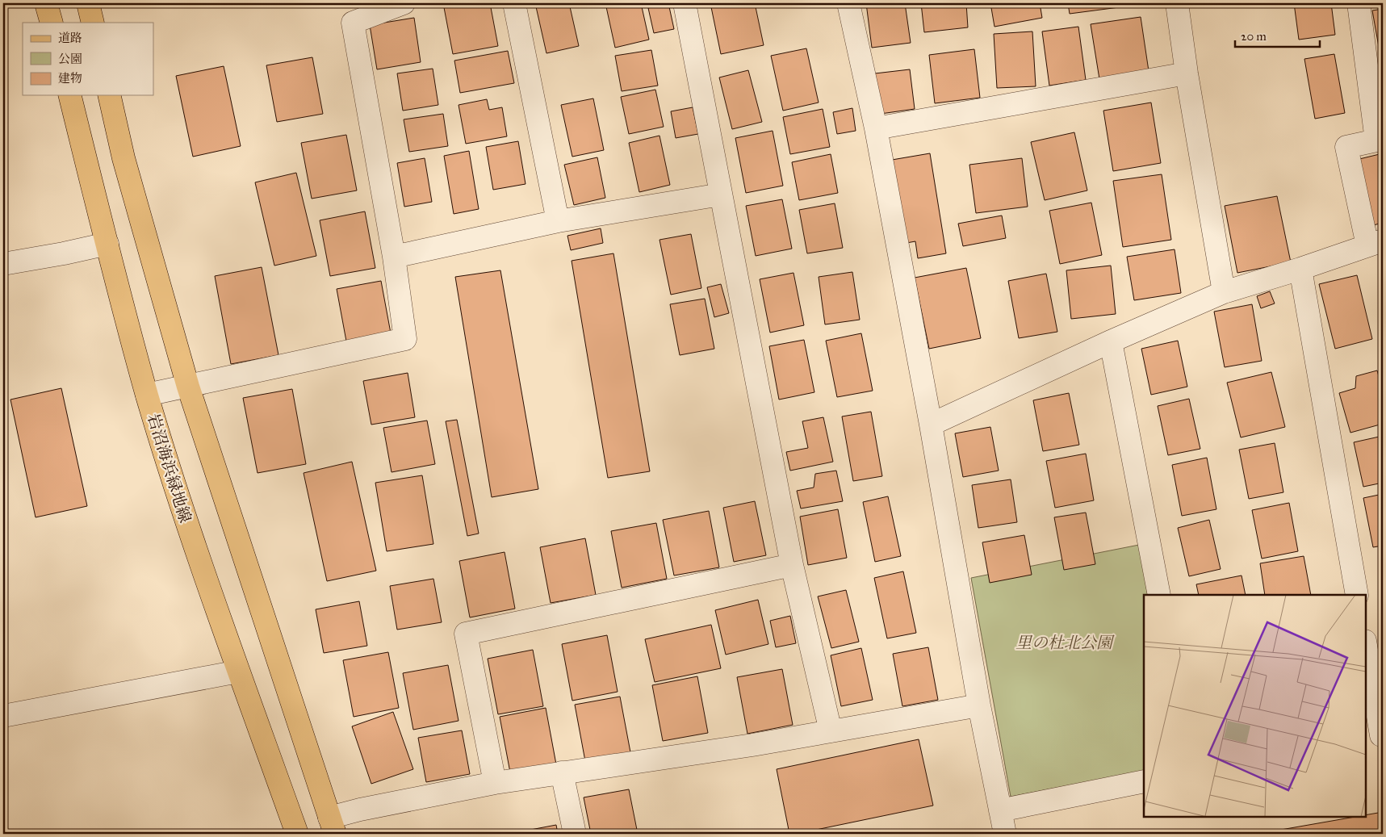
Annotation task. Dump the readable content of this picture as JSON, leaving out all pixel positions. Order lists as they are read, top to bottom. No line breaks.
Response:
{"streets":{"main road":["岩沼海浜緑地線"]},"parks":["里の杜北公園"],"legend":["道路","公園","建物"],"scale_bar":"20 m"}
